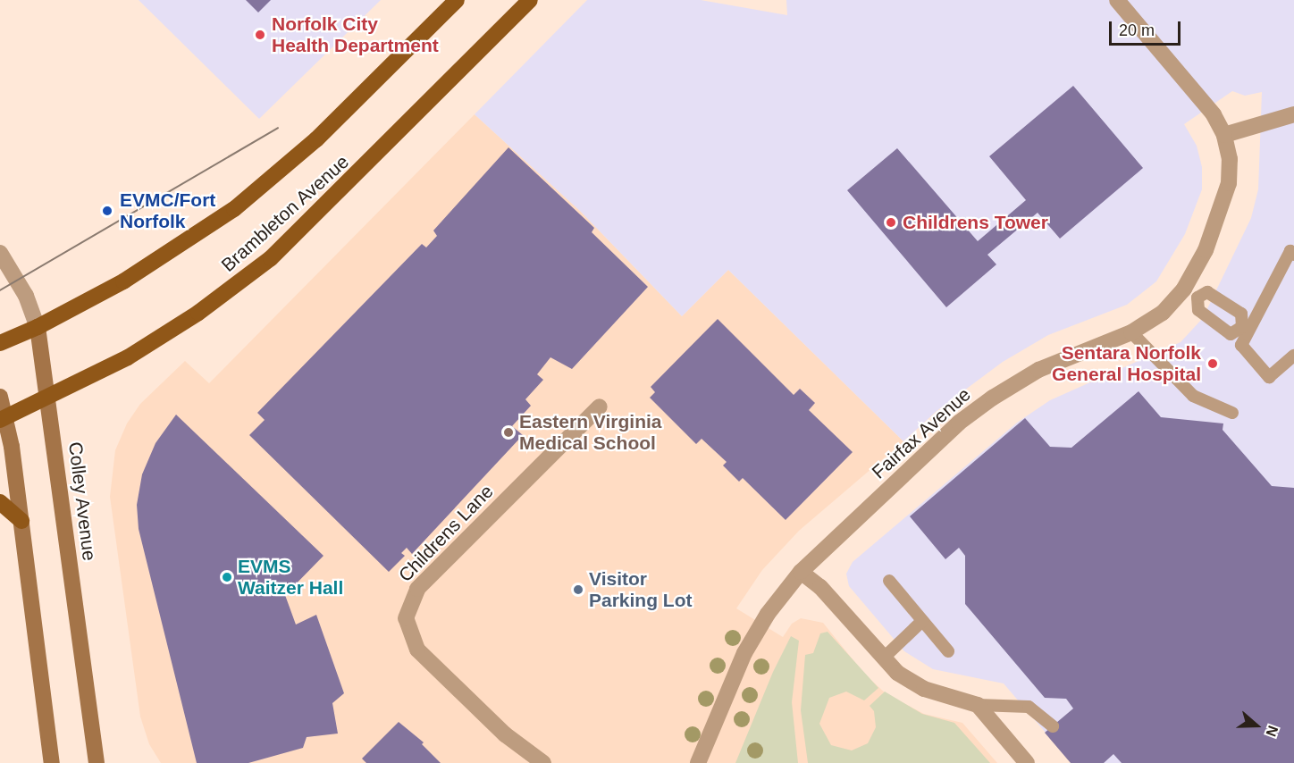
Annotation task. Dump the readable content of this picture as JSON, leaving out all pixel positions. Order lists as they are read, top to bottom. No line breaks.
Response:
{"streets":{"main road":["Brambleton Avenue","Colley Avenue"],"street":["Fairfax Avenue","Childrens Lane"]},"crossings":[["Brambleton Avenue","Colley Avenue"]],"places":["Norfolk City Health Department","EVMC/Fort Norfolk","Childrens Tower","Sentara Norfolk General Hospital","Eastern Virginia Medical School","EVMS Waitzer Hall","Visitor Parking Lot"],"scale_bar":"20 m","north":"right"}
